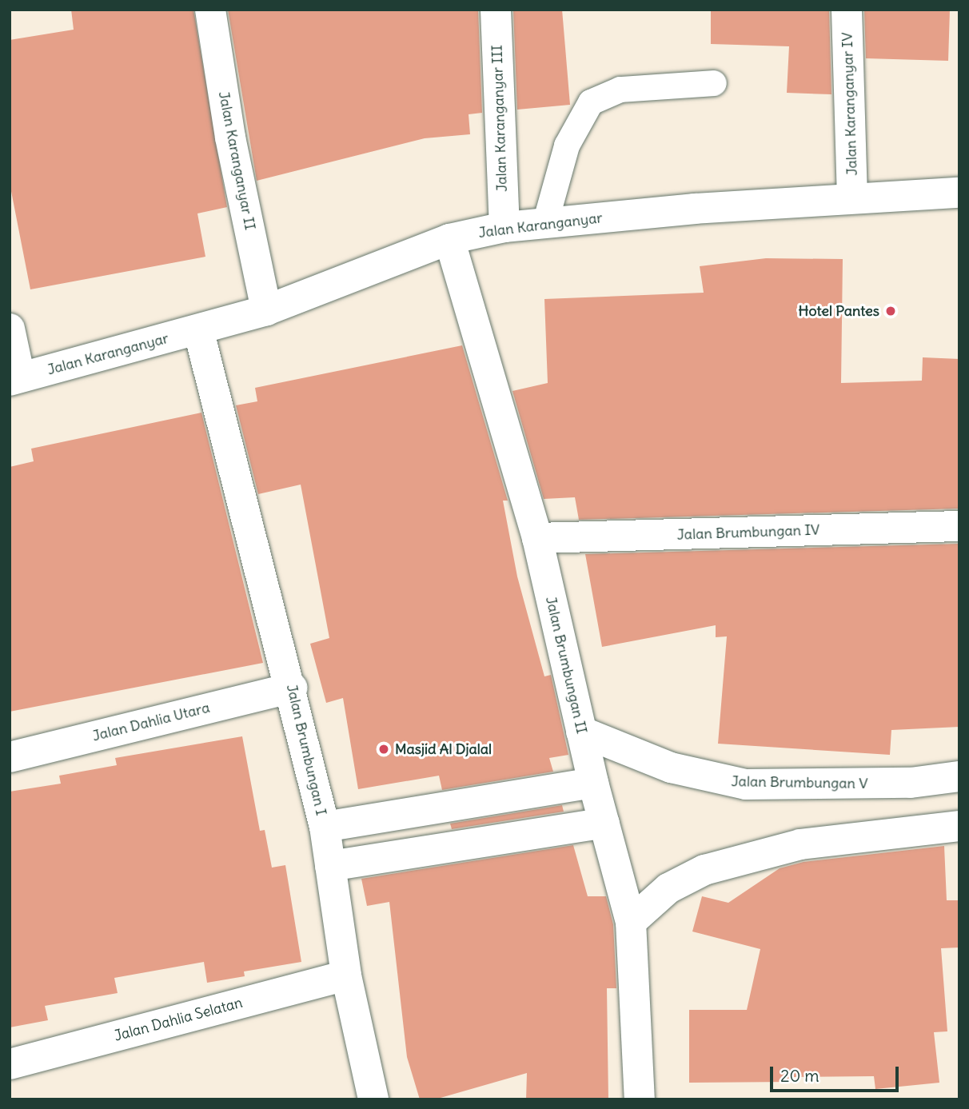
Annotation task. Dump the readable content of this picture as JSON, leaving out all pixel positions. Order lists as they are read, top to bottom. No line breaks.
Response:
{"streets":{"street":["Jalan Karanganyar IV","Jalan Karanganyar III","Jalan Karanganyar II","Jalan Karanganyar","Jalan Brumbungan IV","Jalan Brumbungan II","Jalan Dahlia Utara","Jalan Brumbungan I","Jalan Brumbungan V","Jalan Dahlia Selatan"]},"crossings":[["Jalan Karanganyar IV","Jalan Karanganyar"],["Jalan Karanganyar III","Jalan Karanganyar"],["Jalan Karanganyar II","Jalan Karanganyar"],["Jalan Karanganyar","Jalan Brumbungan II"],["Jalan Karanganyar","Jalan Brumbungan I"],["Jalan Brumbungan IV","Jalan Brumbungan II"],["Jalan Brumbungan II","Jalan Brumbungan V"],["Jalan Dahlia Utara","Jalan Brumbungan I"],["Jalan Brumbungan I","Jalan Dahlia Selatan"]],"places":["Hotel Pantes","Masjid Al Djalal"],"scale_bar":"20 m"}
